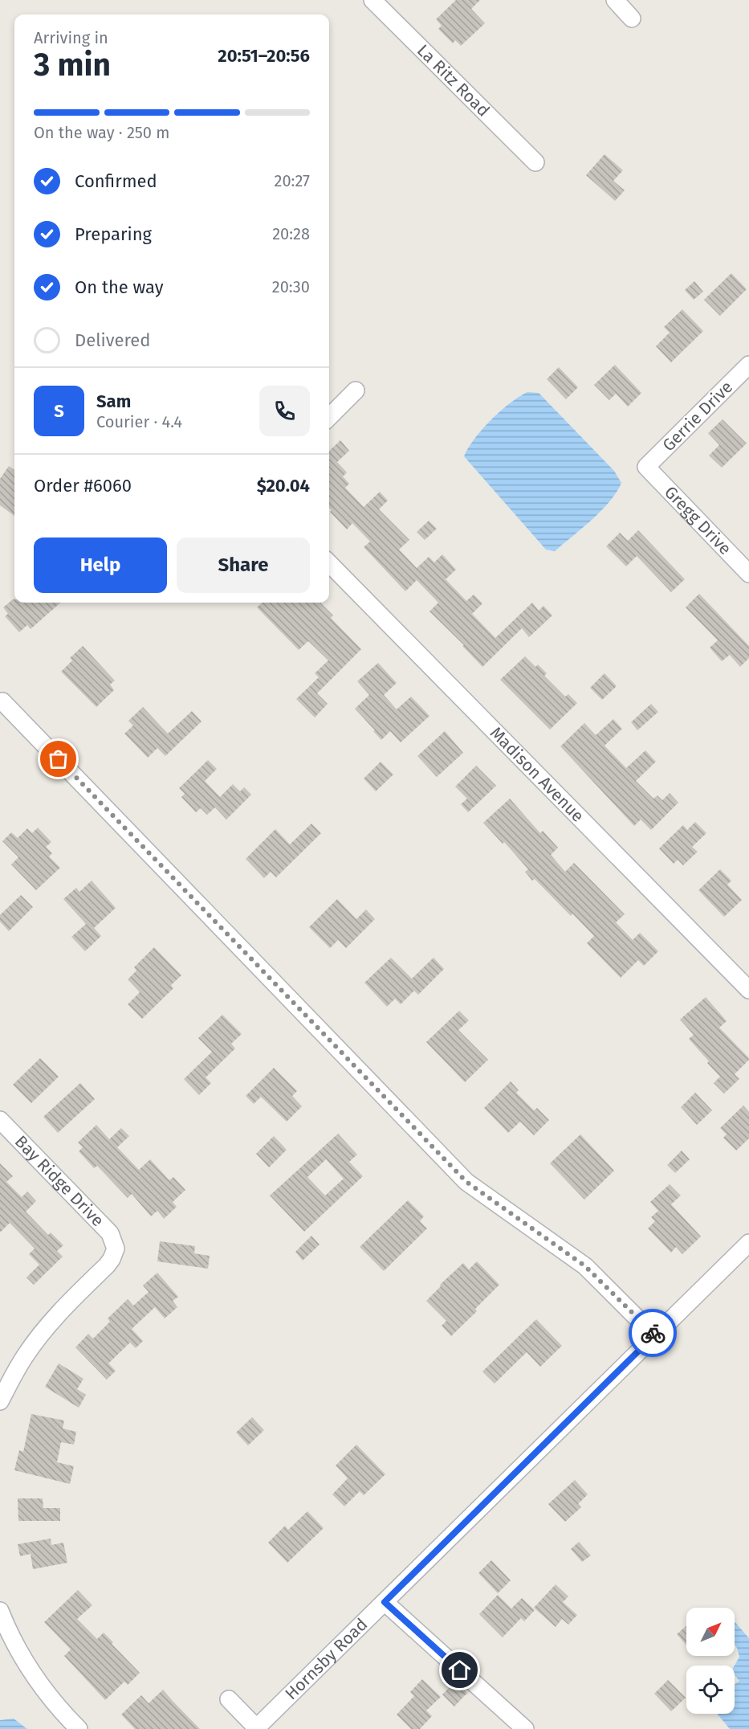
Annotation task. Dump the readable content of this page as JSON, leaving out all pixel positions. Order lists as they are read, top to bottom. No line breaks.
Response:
{"streets":{"street":["La Ritz Road","Gerrie Drive","Gregg Drive","Madison Avenue","Bay Ridge Drive","Hornsby Road"]},"crossings":[["Gerrie Drive","Gregg Drive"]],"north":"top right","page":{"heading":["3 min","Arriving in","20:51–20:56"],"panel":["Sam","Courier · 4.4","Order #6060","$20.04"],"bar":"On the way · 250 m","list":[["Confirmed","20:27"],["Preparing","20:28"],["On the way","20:30"],"Delivered"],"round":"S","buttons":["Help","Share"]}}
